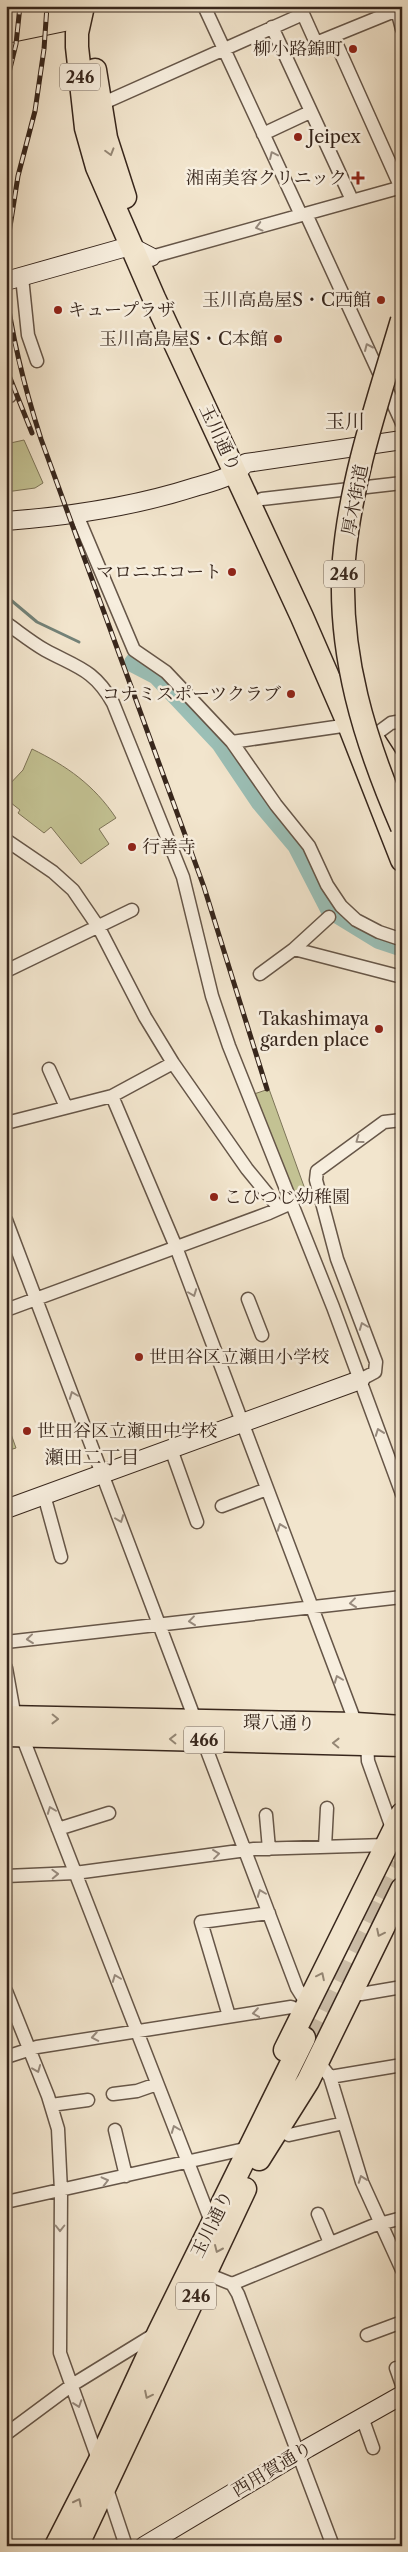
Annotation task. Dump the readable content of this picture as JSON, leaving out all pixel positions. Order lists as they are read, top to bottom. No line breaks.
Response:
{"streets":{"highway":["246","玉川通り","厚木街道","環八通り","466"],"street":["西用賀通り"]},"crossings":[["246","玉川通り"]],"districts":["玉川","瀬田二丁目"],"places":{"other":["柳小路錦町","Jeipex","玉川高島屋S・C西館","キュープラザ","玉川高島屋S・C本館","マロニエコート","コナミスポーツクラブ","行善寺","Takashimaya garden place","こひつじ幼稚園","世田谷区立瀬田小学校","世田谷区立瀬田中学校"],"health":["湘南美容クリニック"]}}
